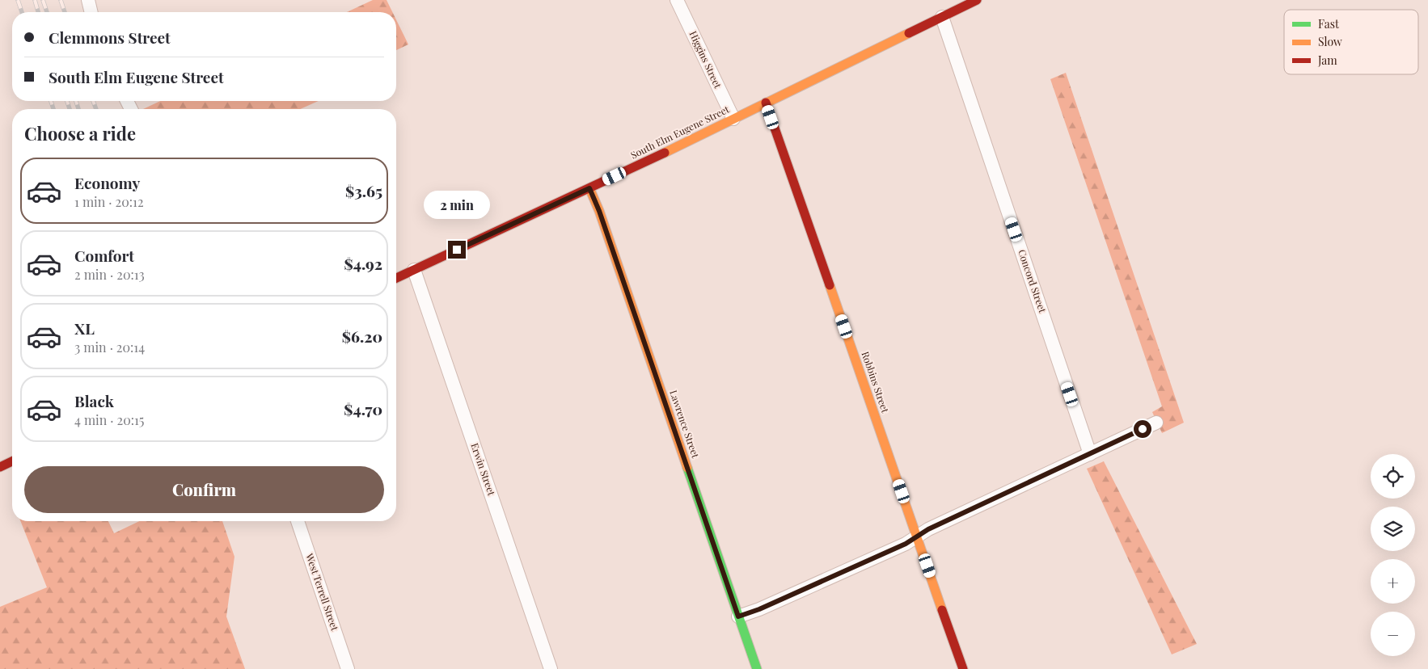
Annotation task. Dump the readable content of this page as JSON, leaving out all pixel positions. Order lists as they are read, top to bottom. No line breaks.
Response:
{"streets":{"street":["Higgins Street","South Elm Eugene Street","Concord Street","Robbins Street","Lawrence Street","Erwin Street","West Terrell Street"]},"crossings":[["Higgins Street","South Elm Eugene Street"],["South Elm Eugene Street","Concord Street"],["South Elm Eugene Street","Robbins Street"],["South Elm Eugene Street","Lawrence Street"],["South Elm Eugene Street","Erwin Street"]],"legend":["Fast","Slow","Jam"],"page":{"banner":["Clemmons Street","South Elm Eugene Street"],"heading":"Choose a ride","list":[{"name":"Economy","note":"1 min · 20:12","value":"$3.65"},{"name":"Comfort","note":"2 min · 20:13","value":"$4.92"},{"name":"XL","note":"3 min · 20:14","value":"$6.20"},{"name":"Black","note":"4 min · 20:15","value":"$4.70"}],"bubble":"2 min","map_buttons":["+","−"],"buttons":"Confirm"}}
